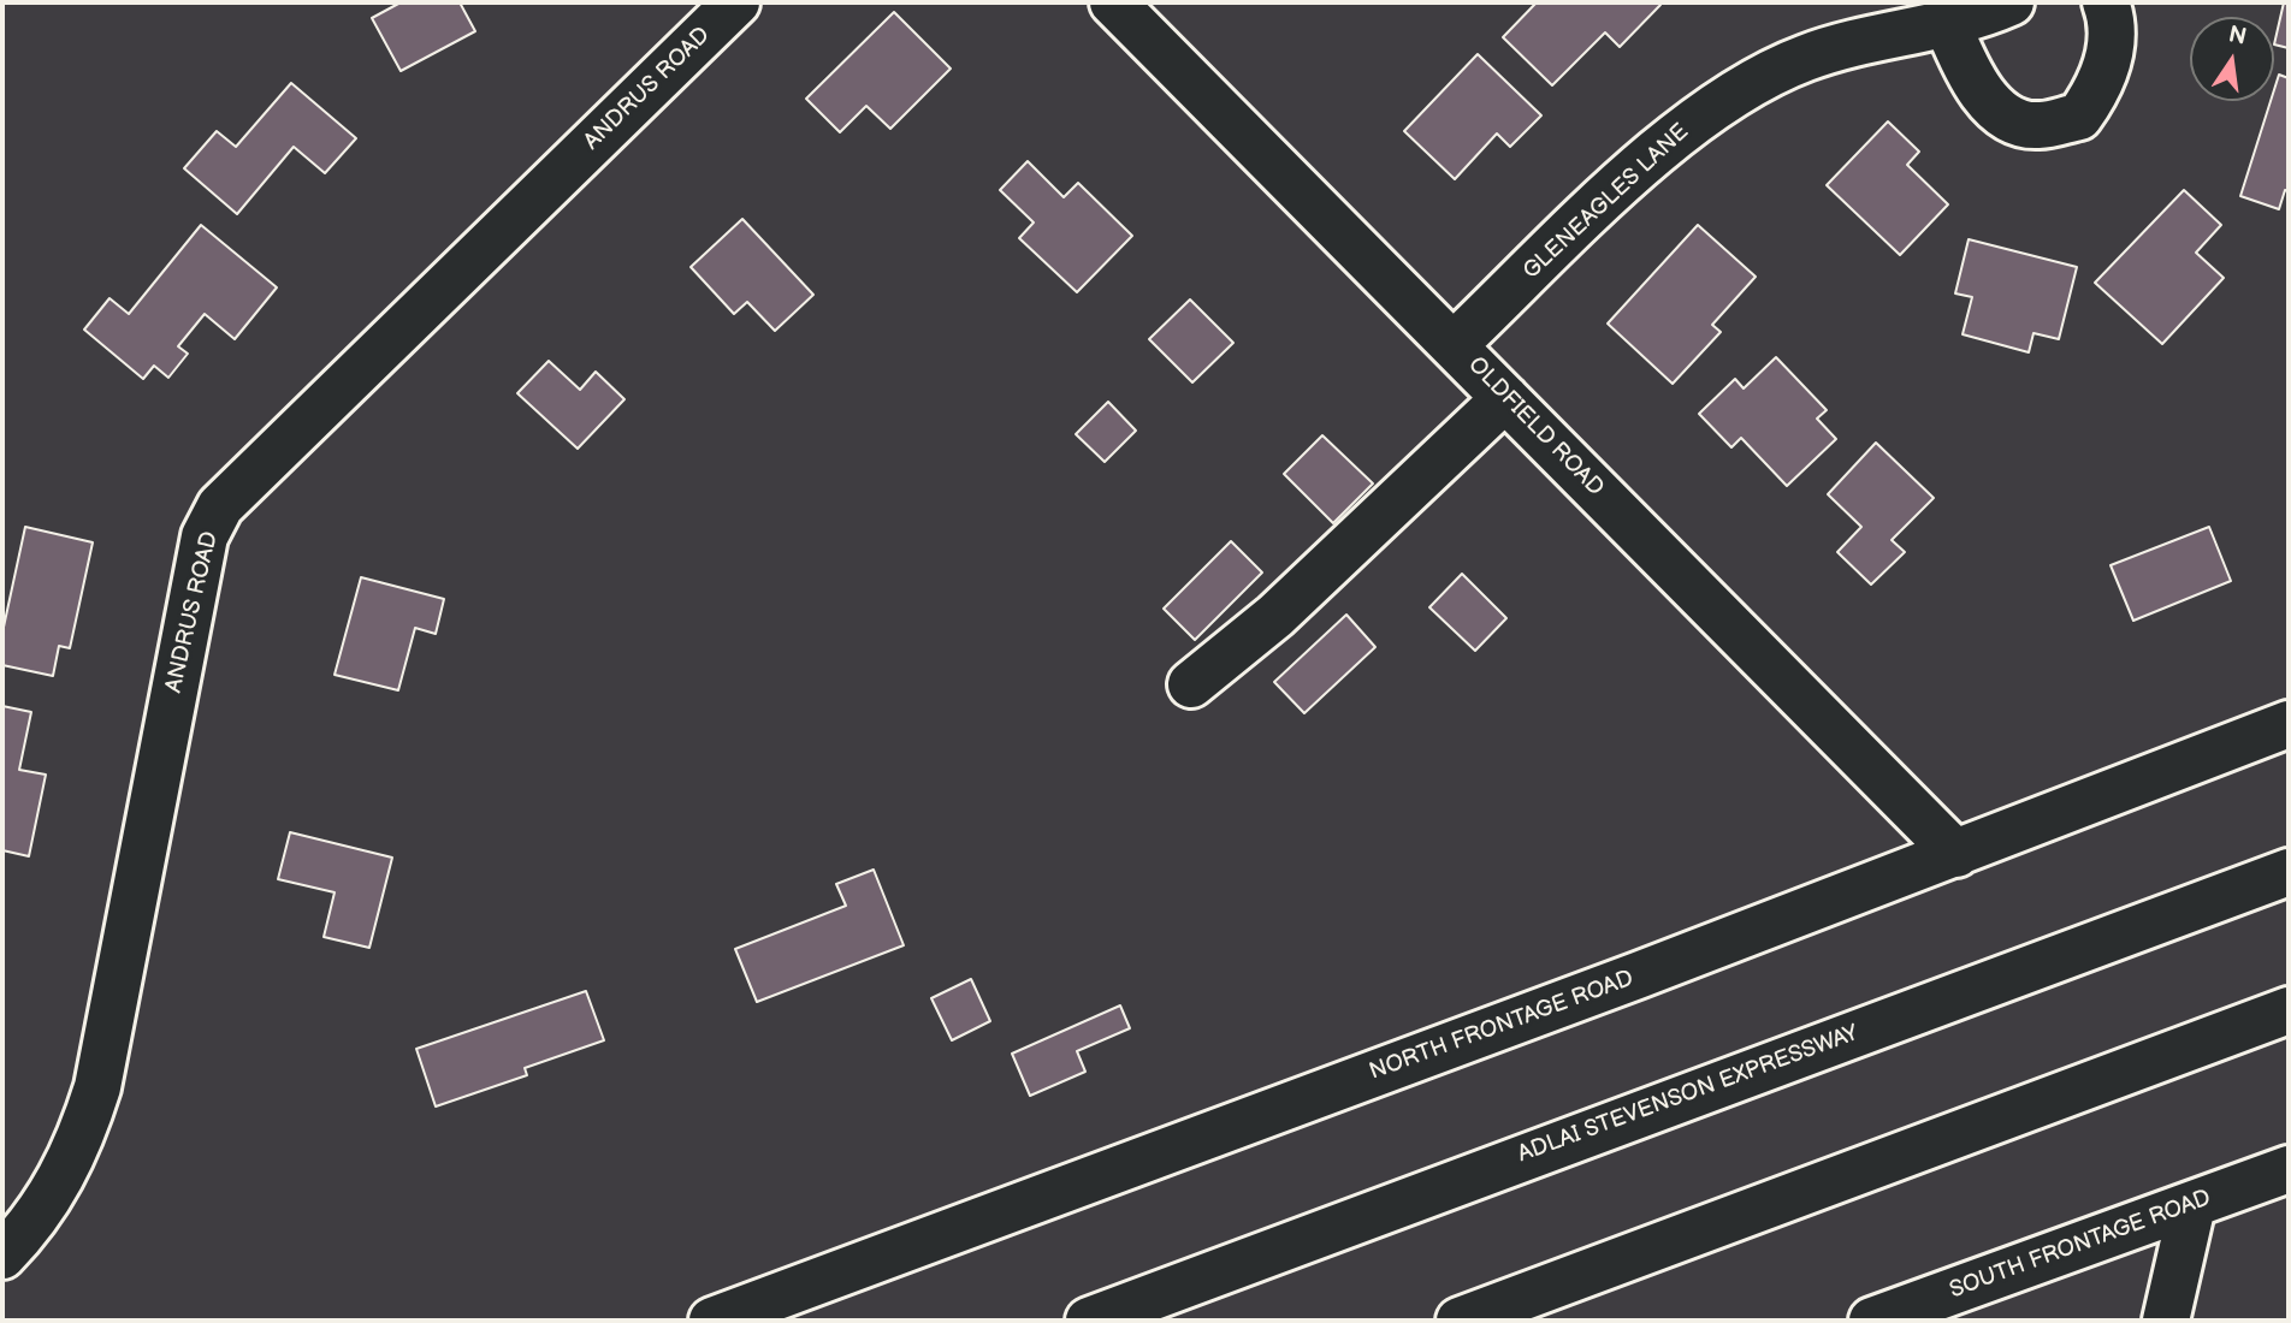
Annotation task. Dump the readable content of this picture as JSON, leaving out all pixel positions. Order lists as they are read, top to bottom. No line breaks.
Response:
{"streets":{"main road":["ANDRUS ROAD","GLENEAGLES LANE","OLDFIELD ROAD","NORTH FRONTAGE ROAD","ADLAI STEVENSON EXPRESSWAY","SOUTH FRONTAGE ROAD"]},"crossings":[["GLENEAGLES LANE","OLDFIELD ROAD"],["OLDFIELD ROAD","NORTH FRONTAGE ROAD"]],"north":"top"}
